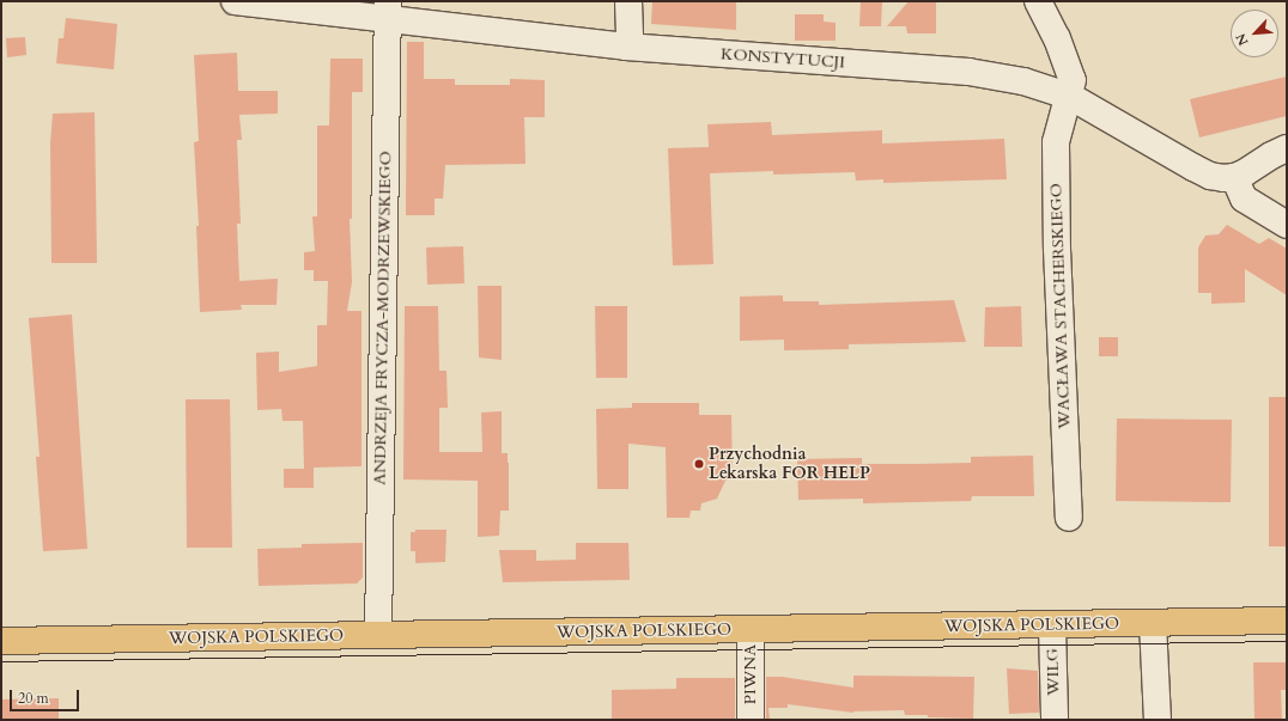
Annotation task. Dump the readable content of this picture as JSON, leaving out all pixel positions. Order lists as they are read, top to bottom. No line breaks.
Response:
{"streets":{"main road":["WOJSKA POLSKIEGO"],"street":["KONSTYTUCJI","WACŁAWA STACHERSKIEGO","ANDRZEJA FRYCZA-MODRZEWSKIEGO","WILG","PIWNA"]},"crossings":[["KONSTYTUCJI","WACŁAWA STACHERSKIEGO"],["KONSTYTUCJI","ANDRZEJA FRYCZA-MODRZEWSKIEGO"],["ANDRZEJA FRYCZA-MODRZEWSKIEGO","WOJSKA POLSKIEGO"],["WOJSKA POLSKIEGO","WILG"],["WOJSKA POLSKIEGO","PIWNA"]],"places":["Przychodnia Lekarska FOR HELP"],"scale_bar":"20 m","north":"bottom left"}
